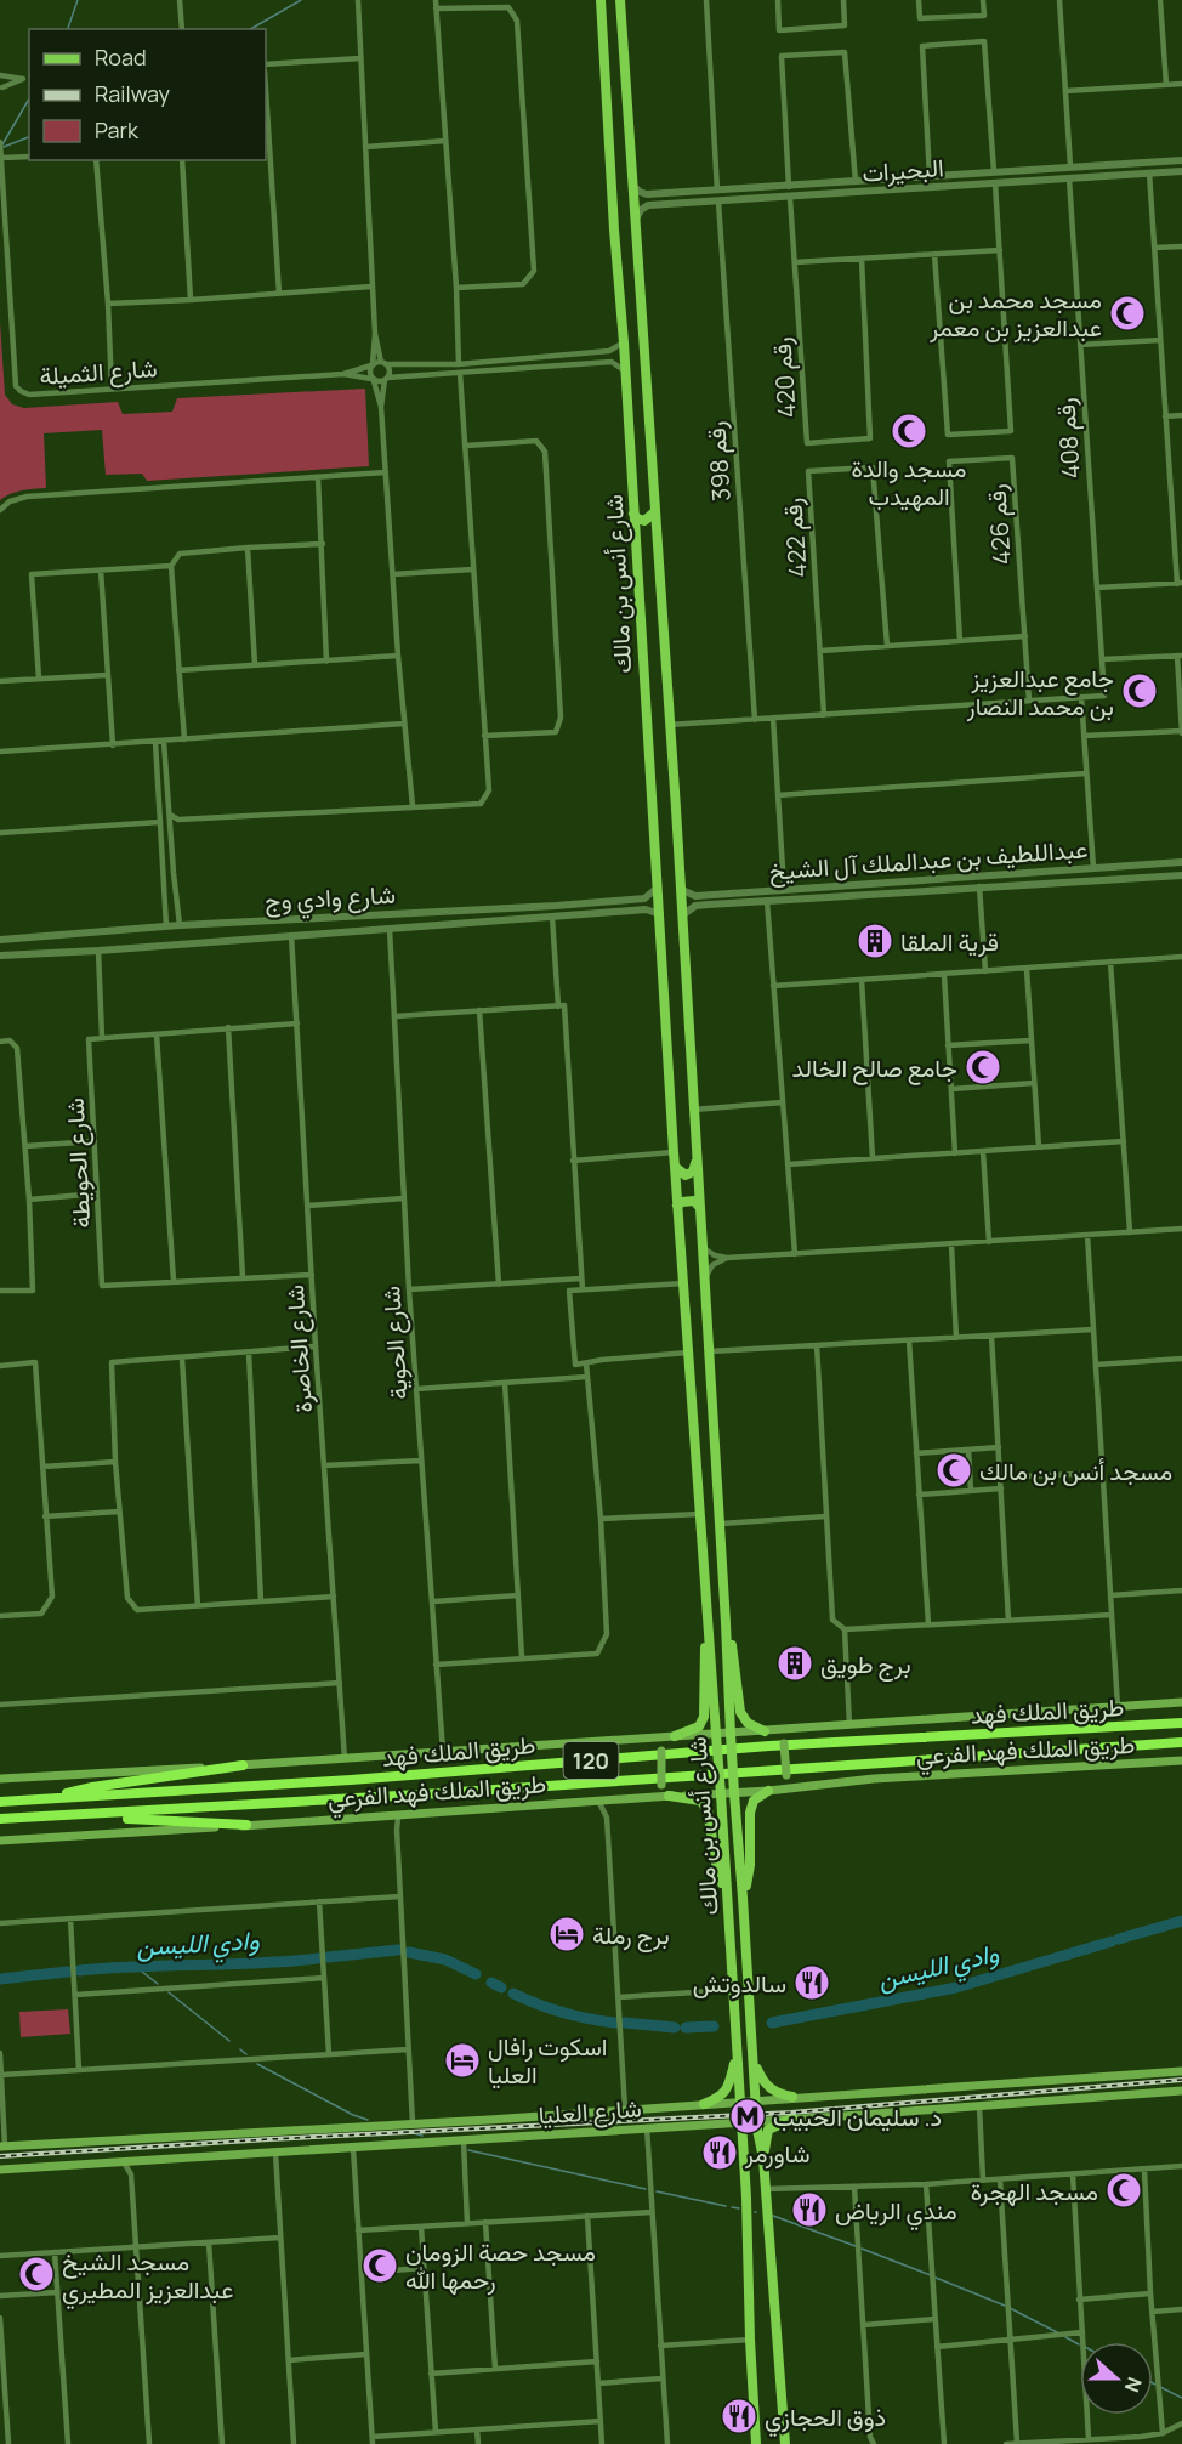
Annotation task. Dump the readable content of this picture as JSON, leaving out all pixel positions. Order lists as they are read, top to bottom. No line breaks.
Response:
{"streets":{"highway":["طريق الملك فهد","120"],"main road":["شارع أنس بن مالك","طريق الملك فهد الفرعي","شارع العليا"],"street":["البحيرات","شارع الثميلة","رقم 420","رقم 408","رقم 398","رقم 426","رقم 422","عبداللطيف بن عبدالملك آل الشيخ","شارع وادي وج","شارع الحويطة","شارع الحوية","شارع الخاصرة"]},"crossings":[["البحيرات","رقم 420"],["البحيرات","رقم 408"],["البحيرات","رقم 398"],["البحيرات","شارع أنس بن مالك"],["شارع أنس بن مالك","عبداللطيف بن عبدالملك آل الشيخ"],["شارع أنس بن مالك","شارع وادي وج"],["شارع أنس بن مالك","طريق الملك فهد الفرعي"],["شارع أنس بن مالك","شارع العليا"],["شارع وادي وج","شارع الحوية"],["شارع وادي وج","شارع الخاصرة"],["شارع الحويطة","شارع الخاصرة"],["شارع الحوية","طريق الملك فهد الفرعي"],["شارع الخاصرة","طريق الملك فهد الفرعي"]],"water":["وادي الليسن"],"places":{"mosque":["مسجد محمد بن عبدالعزيز بن معمر","مسجد والدة المهيدب","جامع عبدالعزيز بن محمد النصار","جامع صالح الخالد","مسجد أنس بن مالك","مسجد الهجرة","مسجد حصة الزومان رحمها الله","مسجد الشيخ عبدالعزيز المطيري"],"building":["قرية الملقا","برج طويق"],"hotel":["برج رملة","اسكوت رافال العليا"],"restaurant":["سالدوتش","شاورمر","مندي الرياض","ذوق الحجازي"],"metro station":["د. سليمان الحبيب"]},"legend":["Road","Railway","Park"],"north":"right"}
